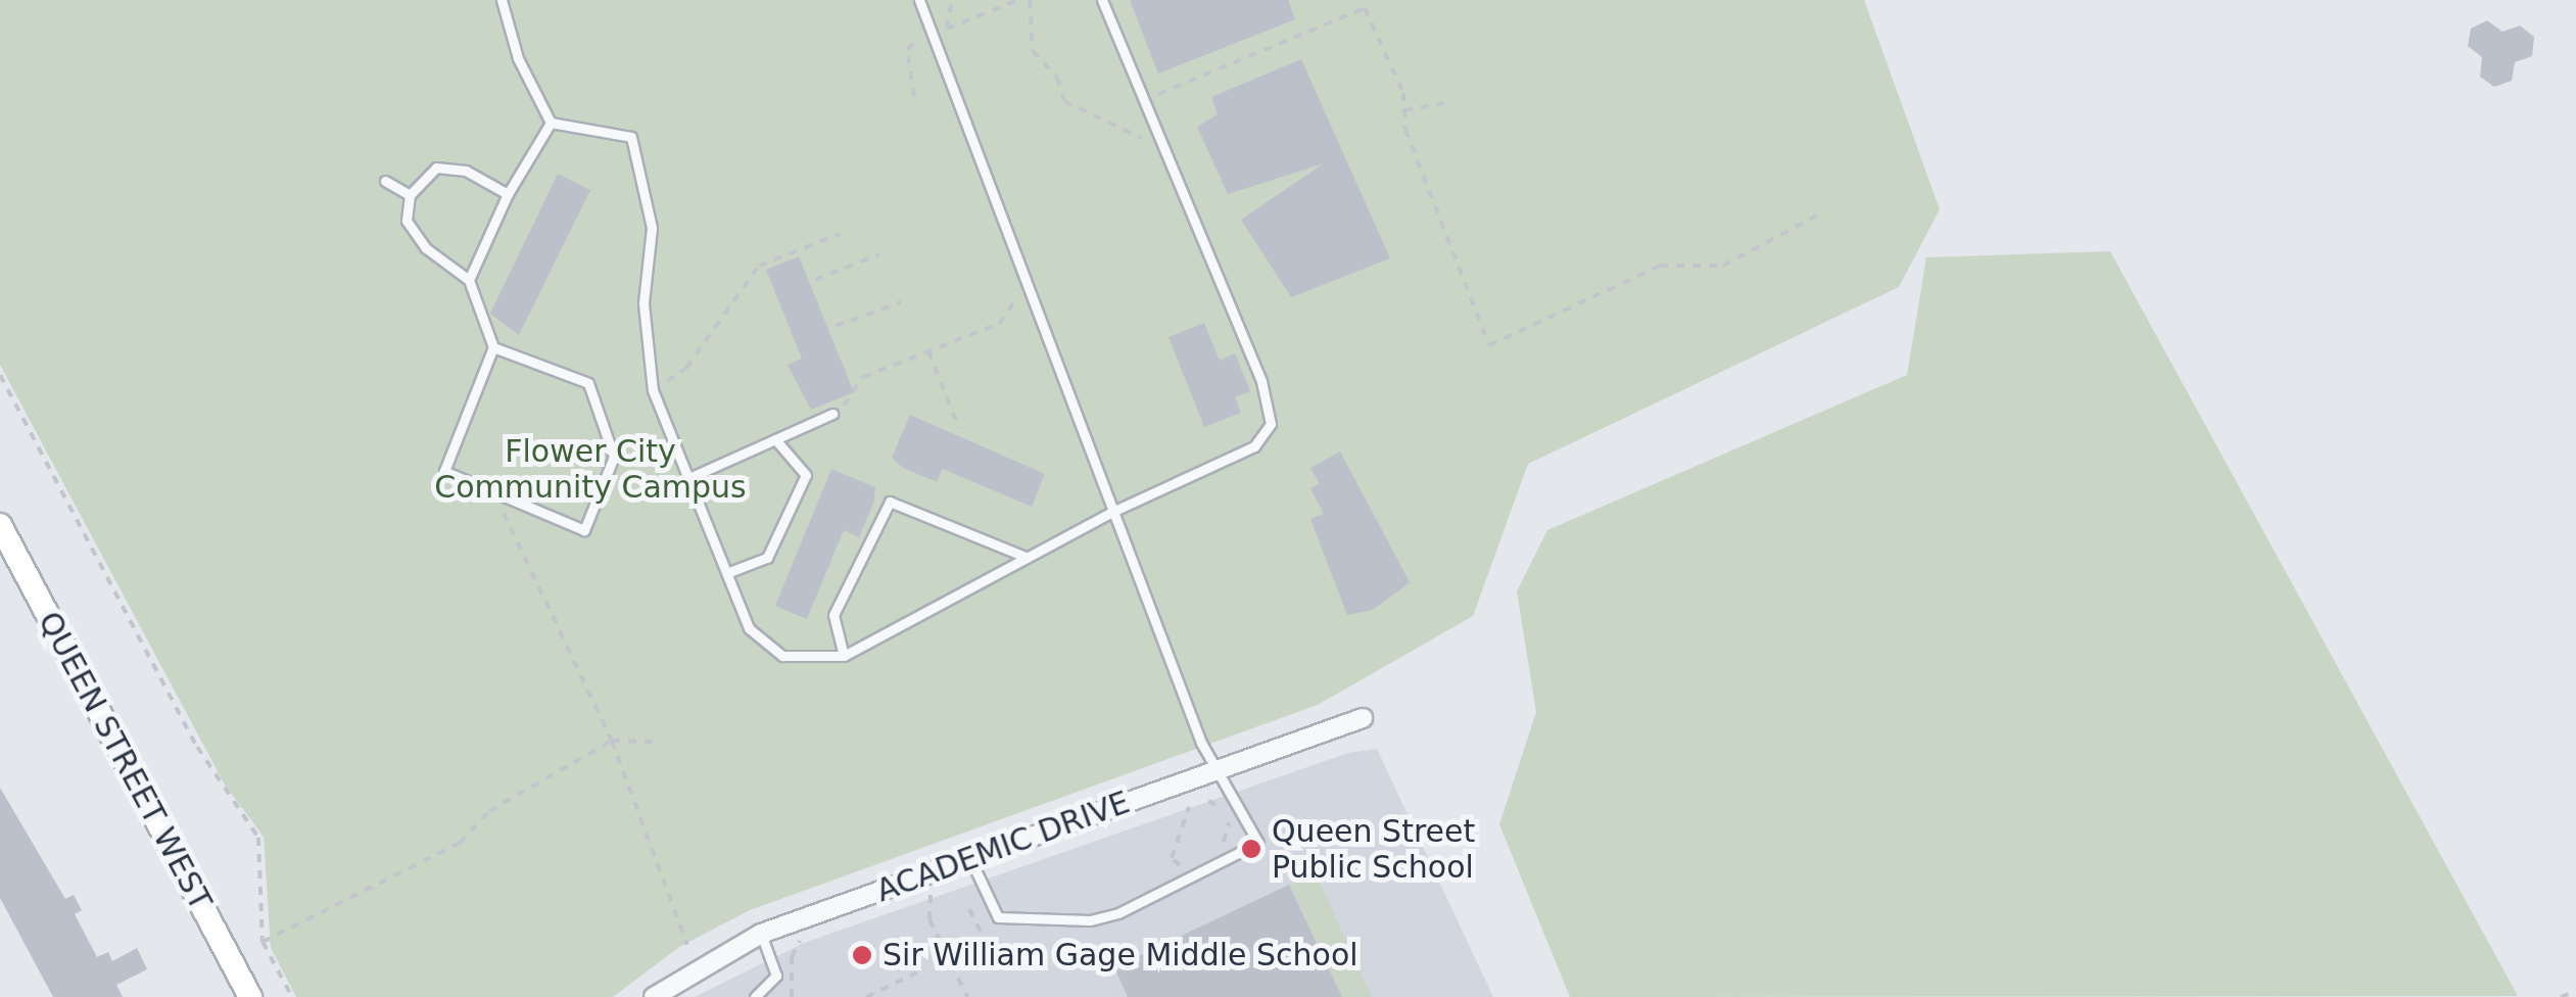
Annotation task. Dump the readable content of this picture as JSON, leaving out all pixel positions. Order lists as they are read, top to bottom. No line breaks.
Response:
{"streets":{"main road":["QUEEN STREET WEST"],"street":["ACADEMIC DRIVE"]},"parks":["Flower City Community Campus"],"places":["Queen Street Public School","Sir William Gage Middle School"]}
